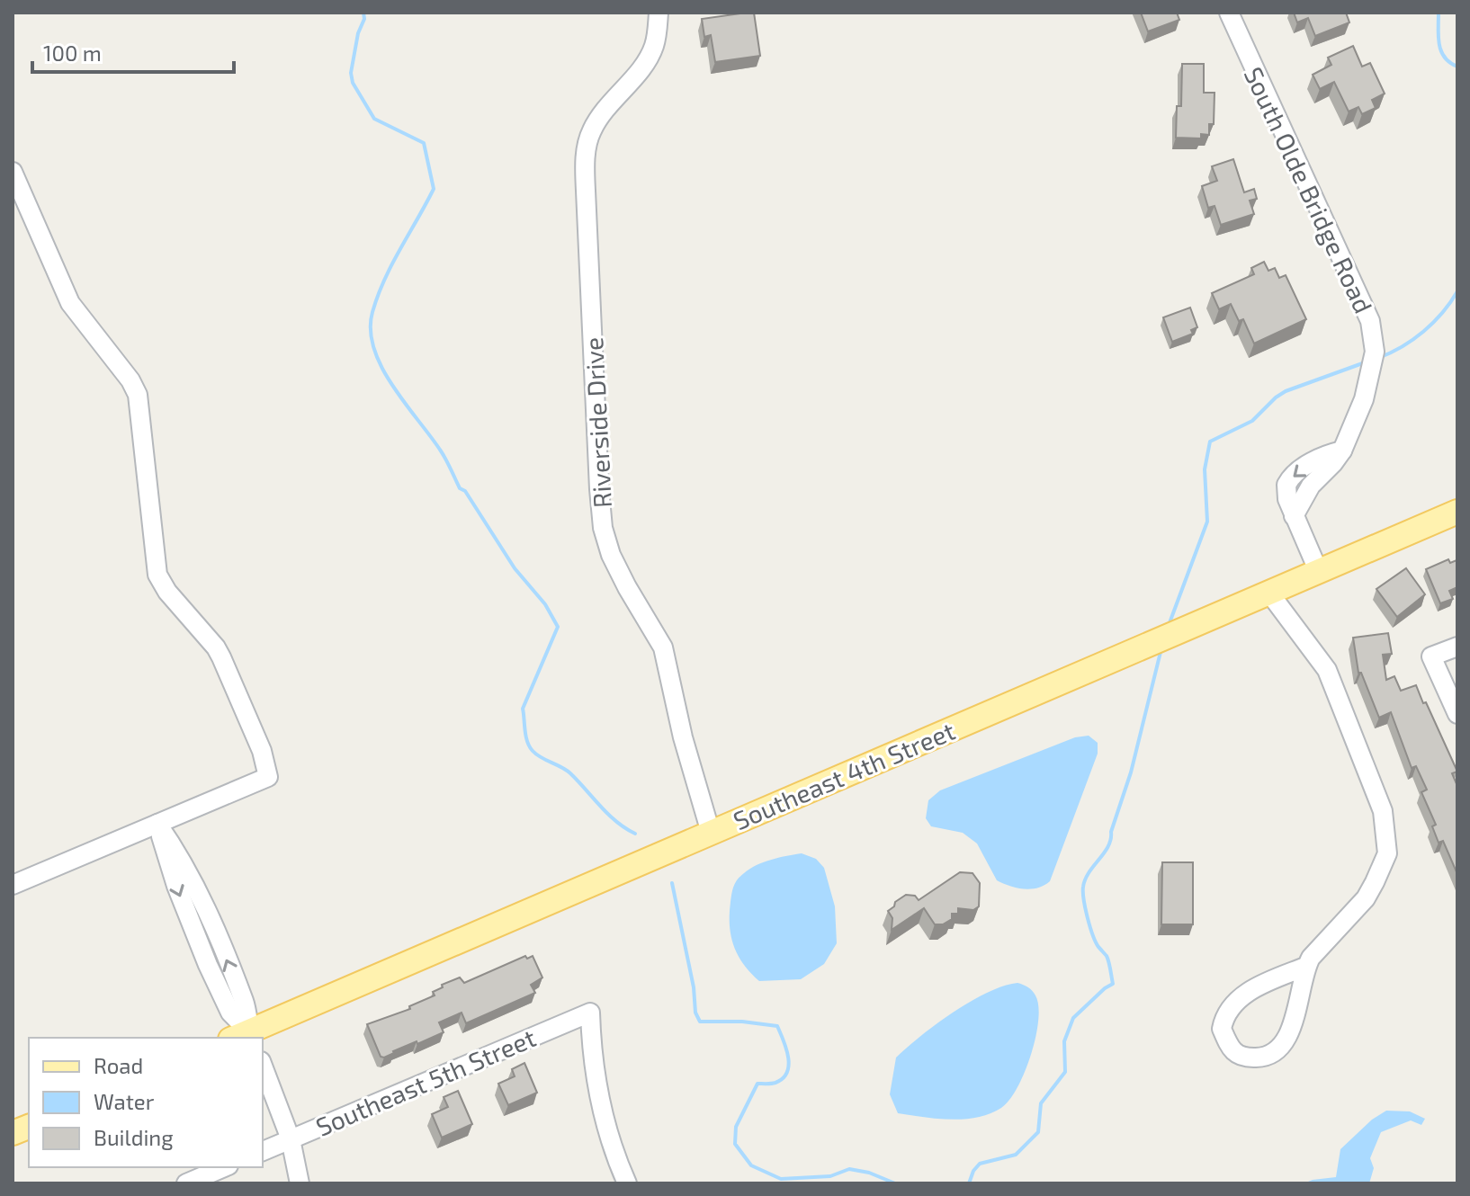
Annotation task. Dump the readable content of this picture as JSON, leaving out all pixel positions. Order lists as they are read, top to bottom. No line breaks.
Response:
{"streets":{"main road":["Southeast 4th Street"],"street":["South Olde Bridge Road","Riverside Drive","Southeast 5th Street"]},"crossings":[["South Olde Bridge Road","Southeast 4th Street"],["Riverside Drive","Southeast 4th Street"]],"legend":["Road","Water","Building"],"scale_bar":"100 m"}
